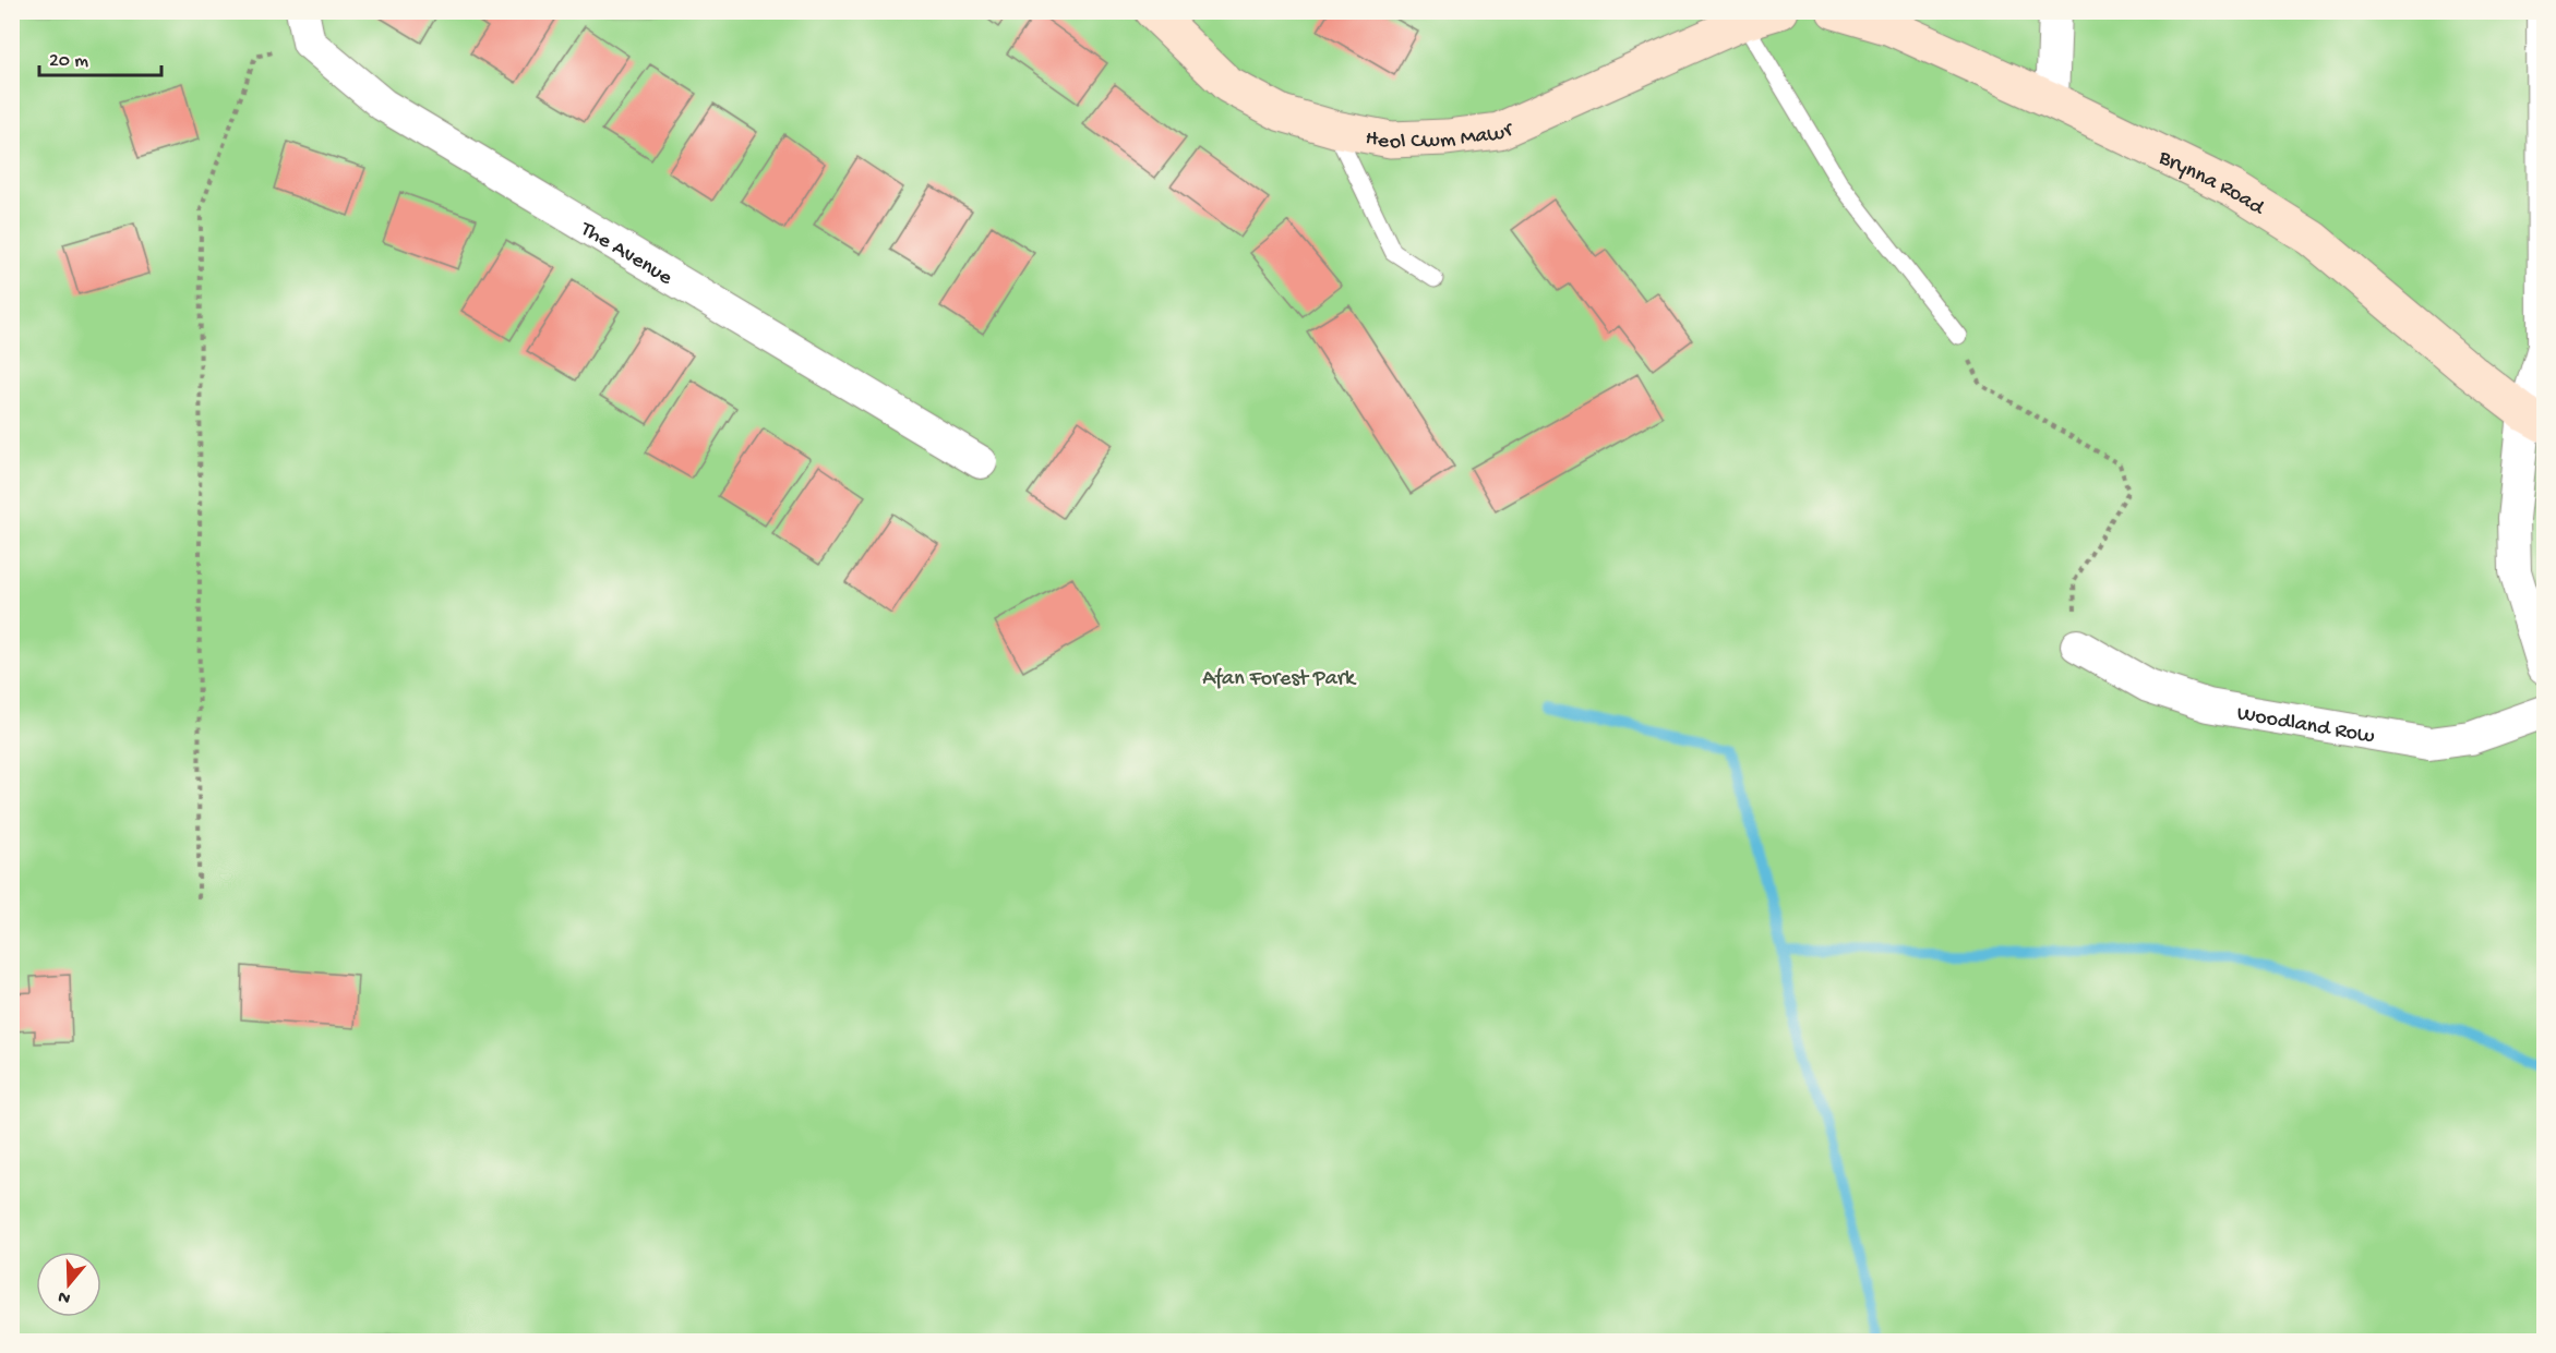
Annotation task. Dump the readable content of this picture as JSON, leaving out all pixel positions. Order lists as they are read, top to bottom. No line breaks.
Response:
{"streets":{"street":["Heol Cwm Mawr","Brynna Road","The Avenue","Woodland Row"]},"parks":["Afan Forest Park"],"scale_bar":"20 m","north":"bottom"}
